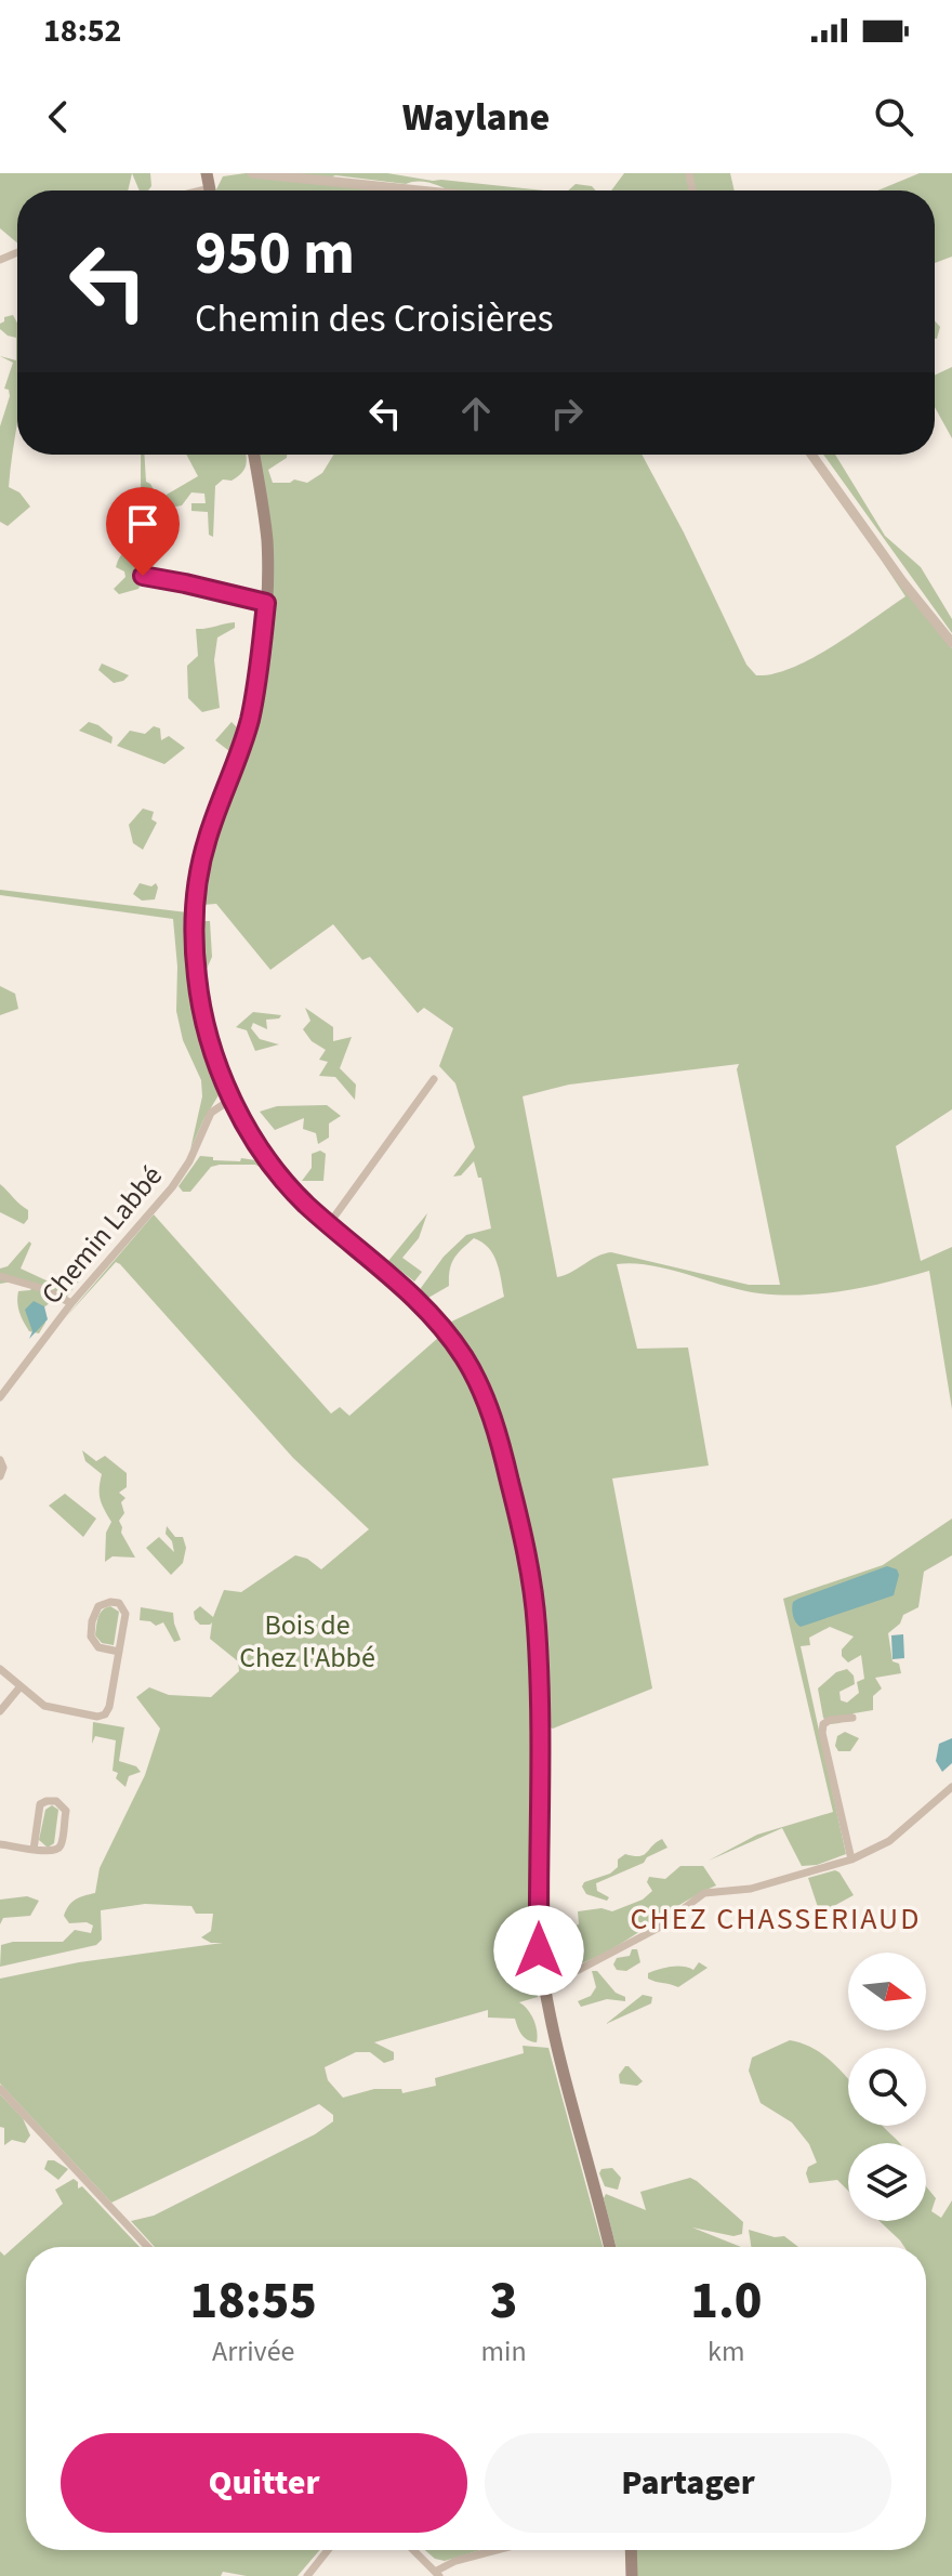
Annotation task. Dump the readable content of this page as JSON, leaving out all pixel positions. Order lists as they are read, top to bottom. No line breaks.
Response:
{"streets":{"street":["Chemin Labbé"]},"districts":["CHEZ CHASSERIAUD"],"parks":["Bois de Chez l'Abbé"],"north":"right","page":{"status":"18:52","header":"Waylane","turn":["950 m","Chemin des Croisières"],"eta":["18:55","Arrivée","3","min","1.0","km"],"buttons":["Quitter","Partager"]}}
